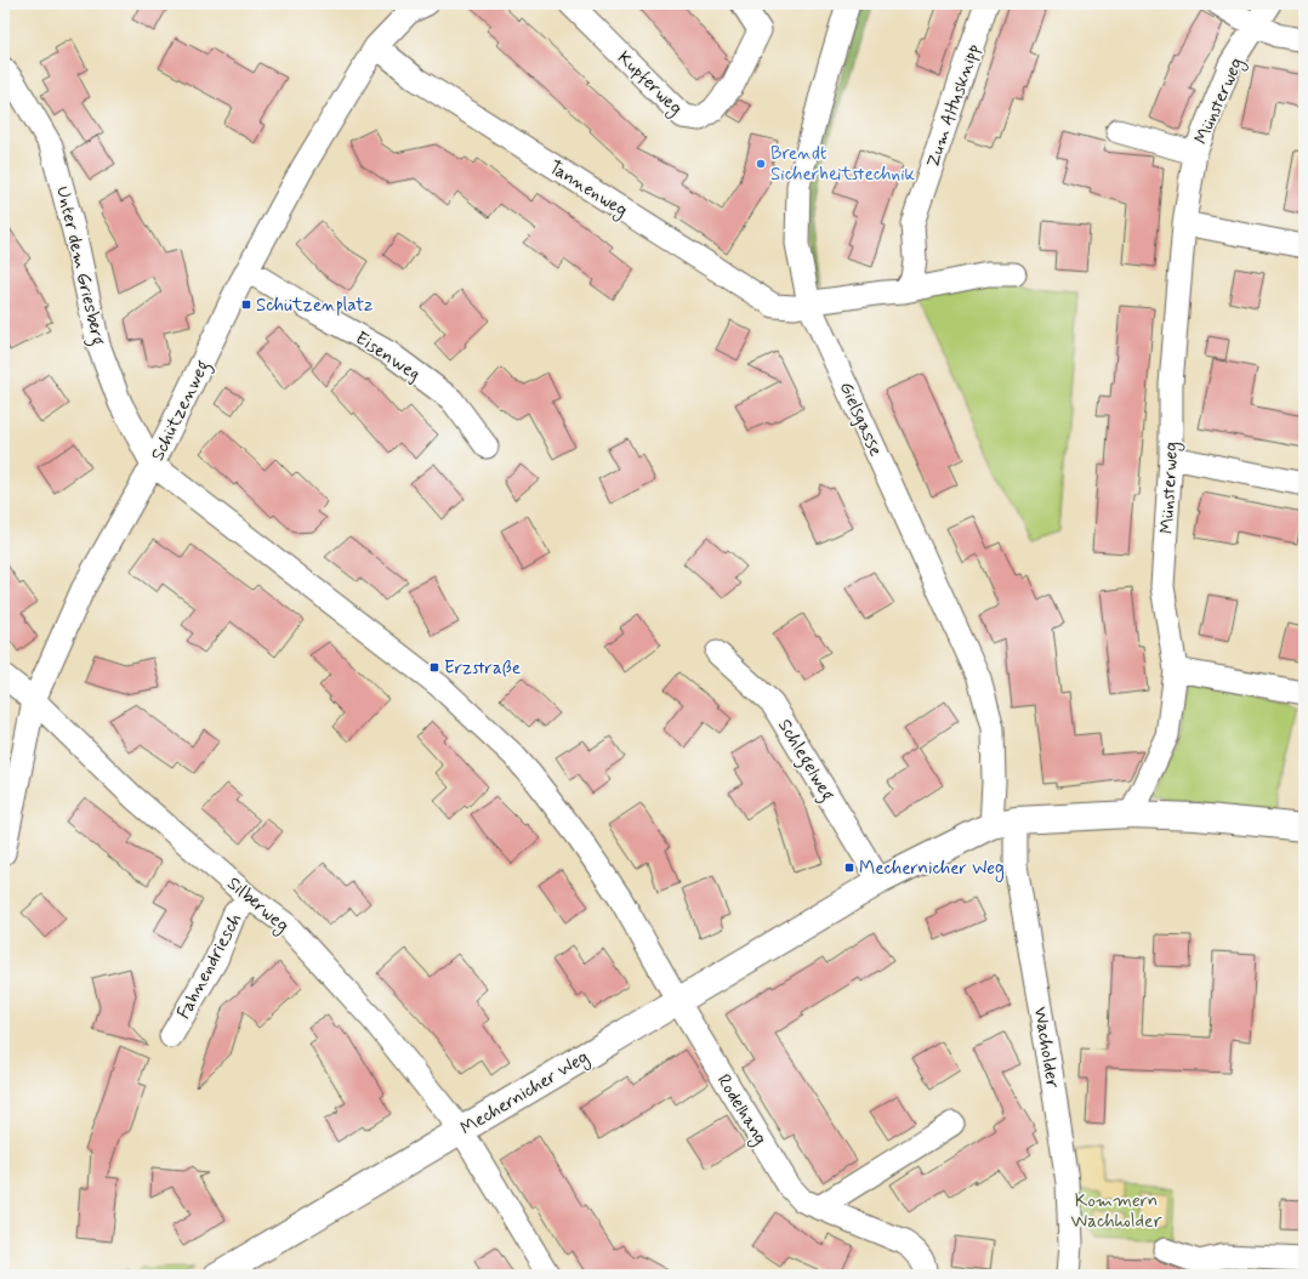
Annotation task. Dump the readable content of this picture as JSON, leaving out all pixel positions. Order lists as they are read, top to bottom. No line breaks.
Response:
{"streets":{"street":["Kupferweg","Münsterweg","Zum Altusknipp","Tannenweg","Unter dem Griesberg","Eisenweg","Schützenweg","Gielsgasse","Schlegelweg","Silberweg","Fahnendriesch","Wacholder","Mechernicher Weg","Rodelhang"]},"crossings":[["Münsterweg","Mechernicher Weg"],["Tannenweg","Schützenweg"],["Tannenweg","Gielsgasse"],["Unter dem Griesberg","Schützenweg"],["Eisenweg","Schützenweg"],["Schützenweg","Silberweg"],["Gielsgasse","Wacholder"],["Gielsgasse","Mechernicher Weg"],["Schlegelweg","Mechernicher Weg"],["Silberweg","Fahnendriesch"],["Silberweg","Mechernicher Weg"],["Wacholder","Mechernicher Weg"],["Mechernicher Weg","Rodelhang"]],"parks":["Kommern Wachholder"],"places":{"other":["Brendt Sicherheitstechnik"],"transit":["Schützenplatz","Erzstraße","Mechernicher Weg"]}}
